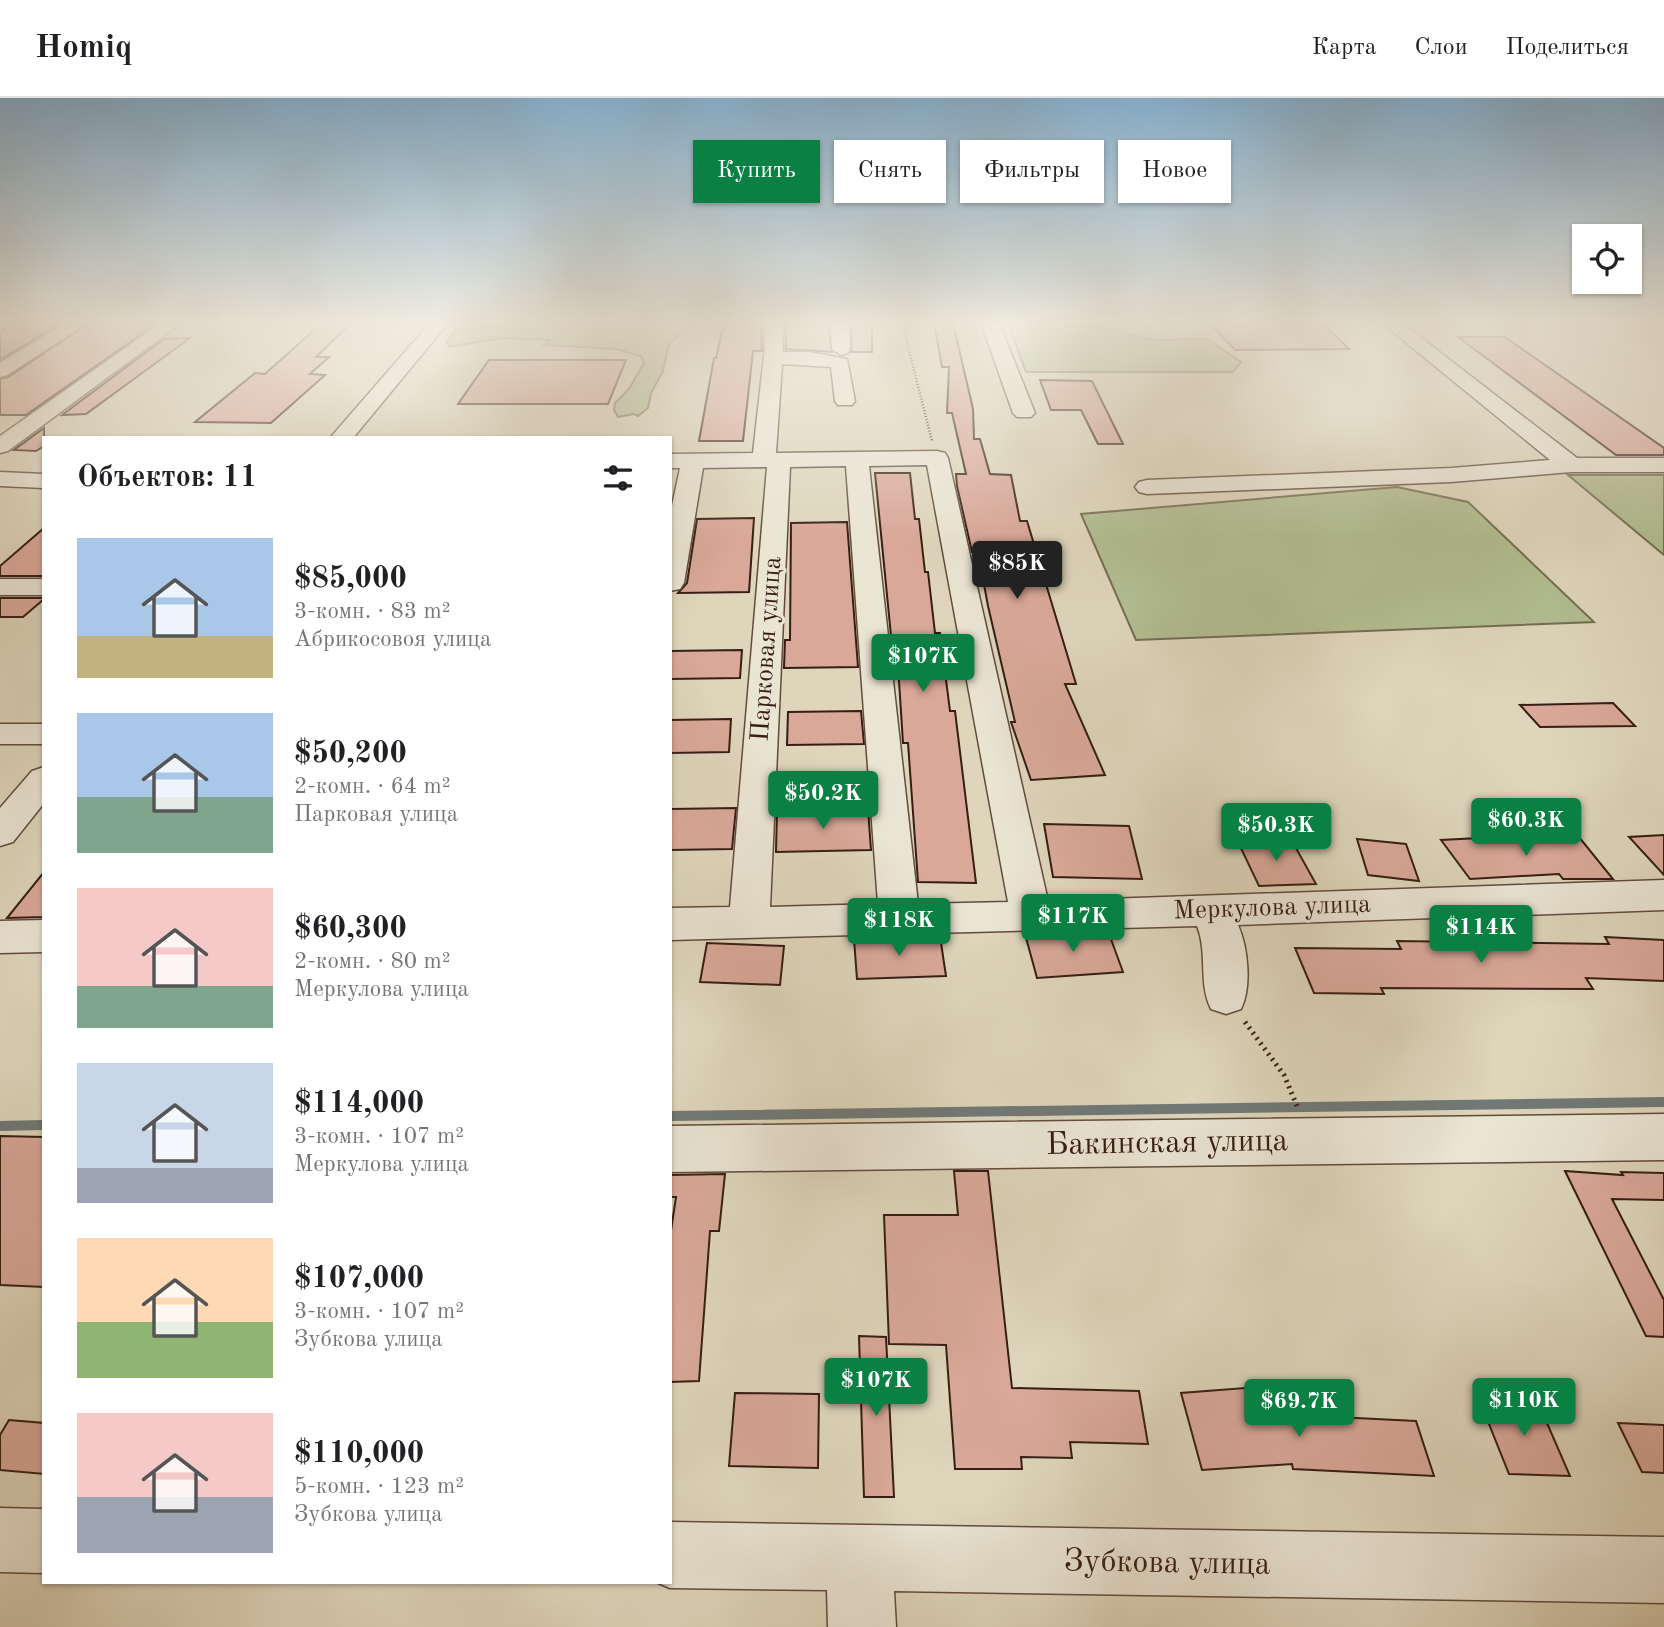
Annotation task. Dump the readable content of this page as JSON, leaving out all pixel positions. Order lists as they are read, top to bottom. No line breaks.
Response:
{"streets":{"street":["Парковая улица","Меркулова улица","Бакинская улица","Зубкова улица"]},"crossings":[["Парковая улица","Меркулова улица"]],"page":{"header":"Homiq","nav":["Карта","Слои","Поделиться"],"chip":["Купить","Снять","Фильтры","Новое"],"heading":"Объектов: 11","list":[{"name":"$85,000","note":"3-комн. · 83 m² · Абрикосовоя улица"},{"name":"$50,200","note":"2-комн. · 64 m² · Парковая улица"},{"name":"$60,300","note":"2-комн. · 80 m² · Меркулова улица"},{"name":"$114,000","note":"3-комн. · 107 m² · Меркулова улица"},{"name":"$107,000","note":"3-комн. · 107 m² · Зубкова улица"},{"name":"$110,000","note":"5-комн. · 123 m² · Зубкова улица"}],"price":["$85K","$107K","$50.2K","$60.3K","$50.3K","$117K","$118K","$114K","$107K","$110K","$69.7K"]}}
